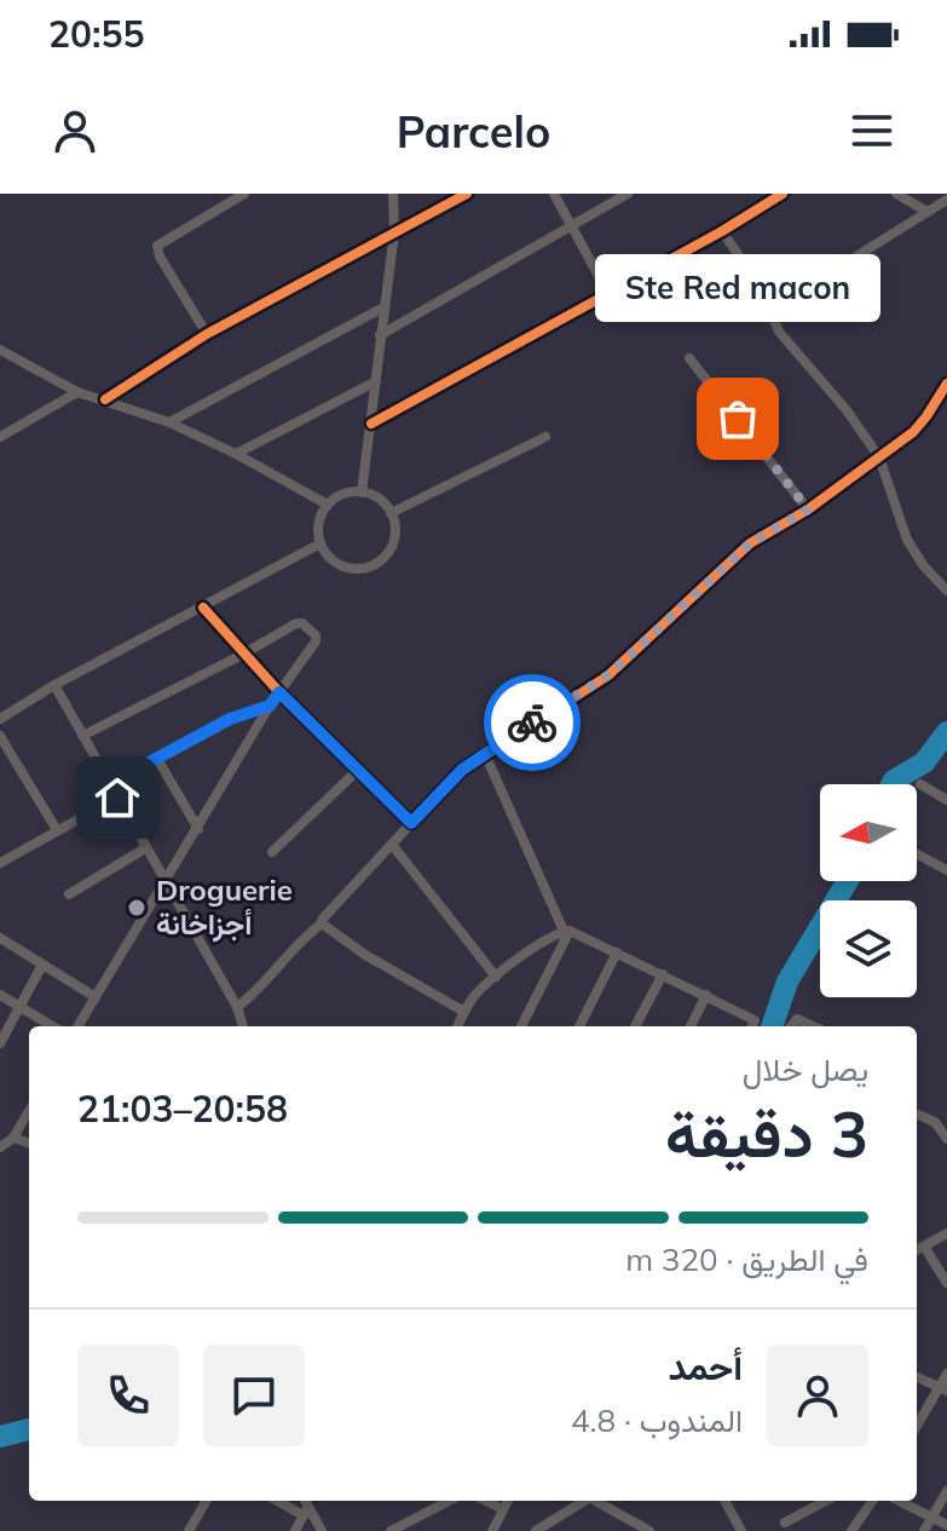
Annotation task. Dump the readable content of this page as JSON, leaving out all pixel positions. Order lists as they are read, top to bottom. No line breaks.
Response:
{"places":["Ste Red macon","Droguerie أجزاخانة"],"north":"left","page":{"status":"20:55","header":"Parcelo","bubble":"Ste Red macon","heading":["3 دقيقة","يصل خلال","20:58–21:03"],"panel":["أحمد","المندوب · 4.8"],"bar":"في الطريق · 320 m"}}
